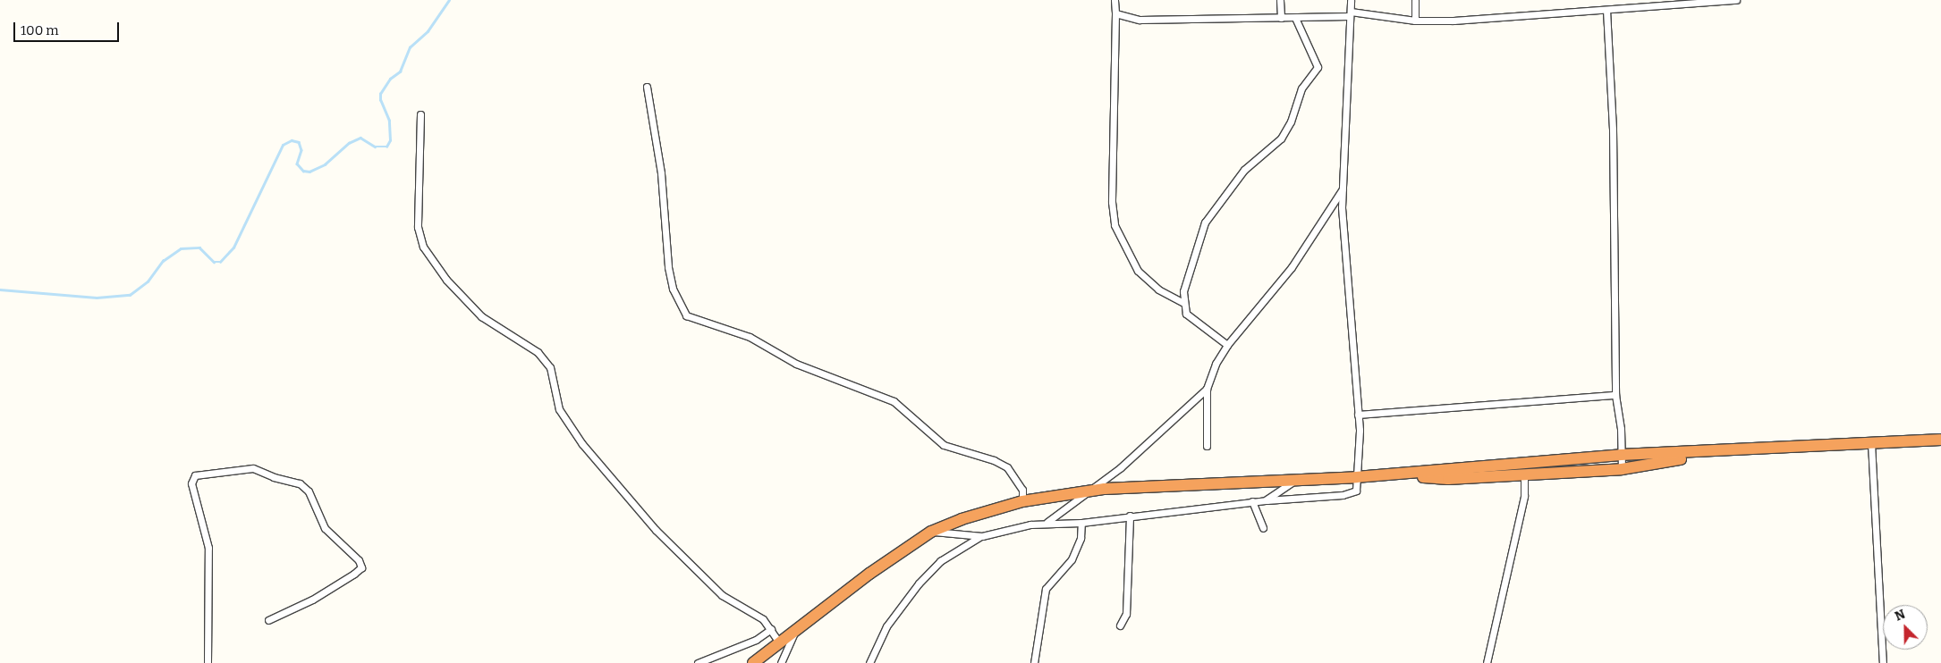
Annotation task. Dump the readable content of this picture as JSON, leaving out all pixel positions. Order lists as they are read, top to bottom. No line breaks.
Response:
{"scale_bar":"100 m","north":"top left"}
